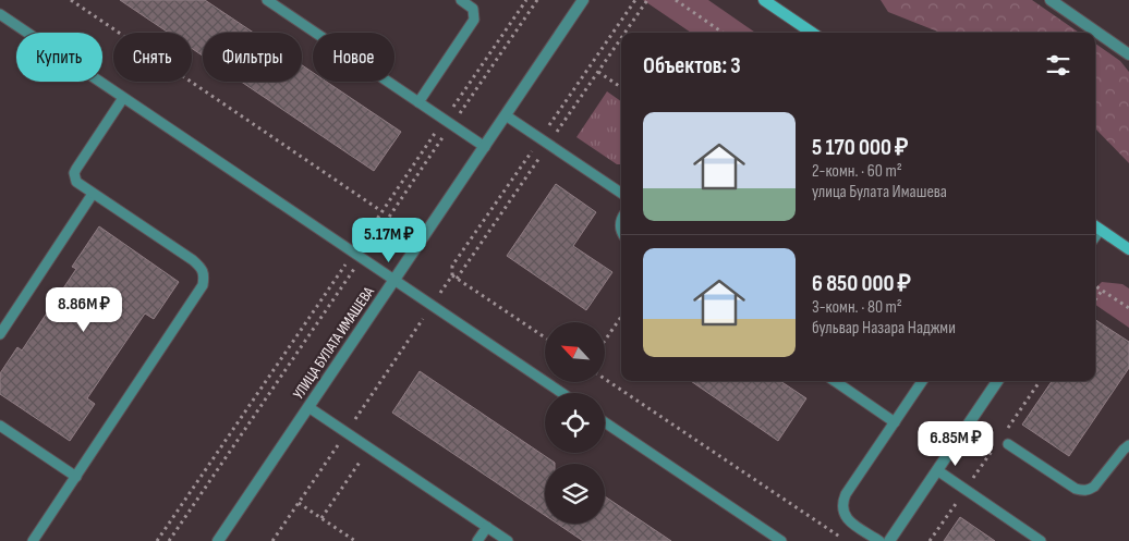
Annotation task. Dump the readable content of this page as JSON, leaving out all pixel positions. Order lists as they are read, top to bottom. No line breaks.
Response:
{"streets":{"street":["УЛИЦА БУЛАТА ИМАШЕВА"]},"north":"top left","page":{"chip":["Купить","Снять","Фильтры","Новое"],"heading":"Объектов: 3","list":[{"name":"5 170 000 ₽","note":"2-комн. · 60 m² · улица Булата Имашева"},{"name":"6 850 000 ₽","note":"3-комн. · 80 m² · бульвар Назара Наджми"}],"price":["5.17M ₽","8.86M ₽","6.85M ₽"]}}
